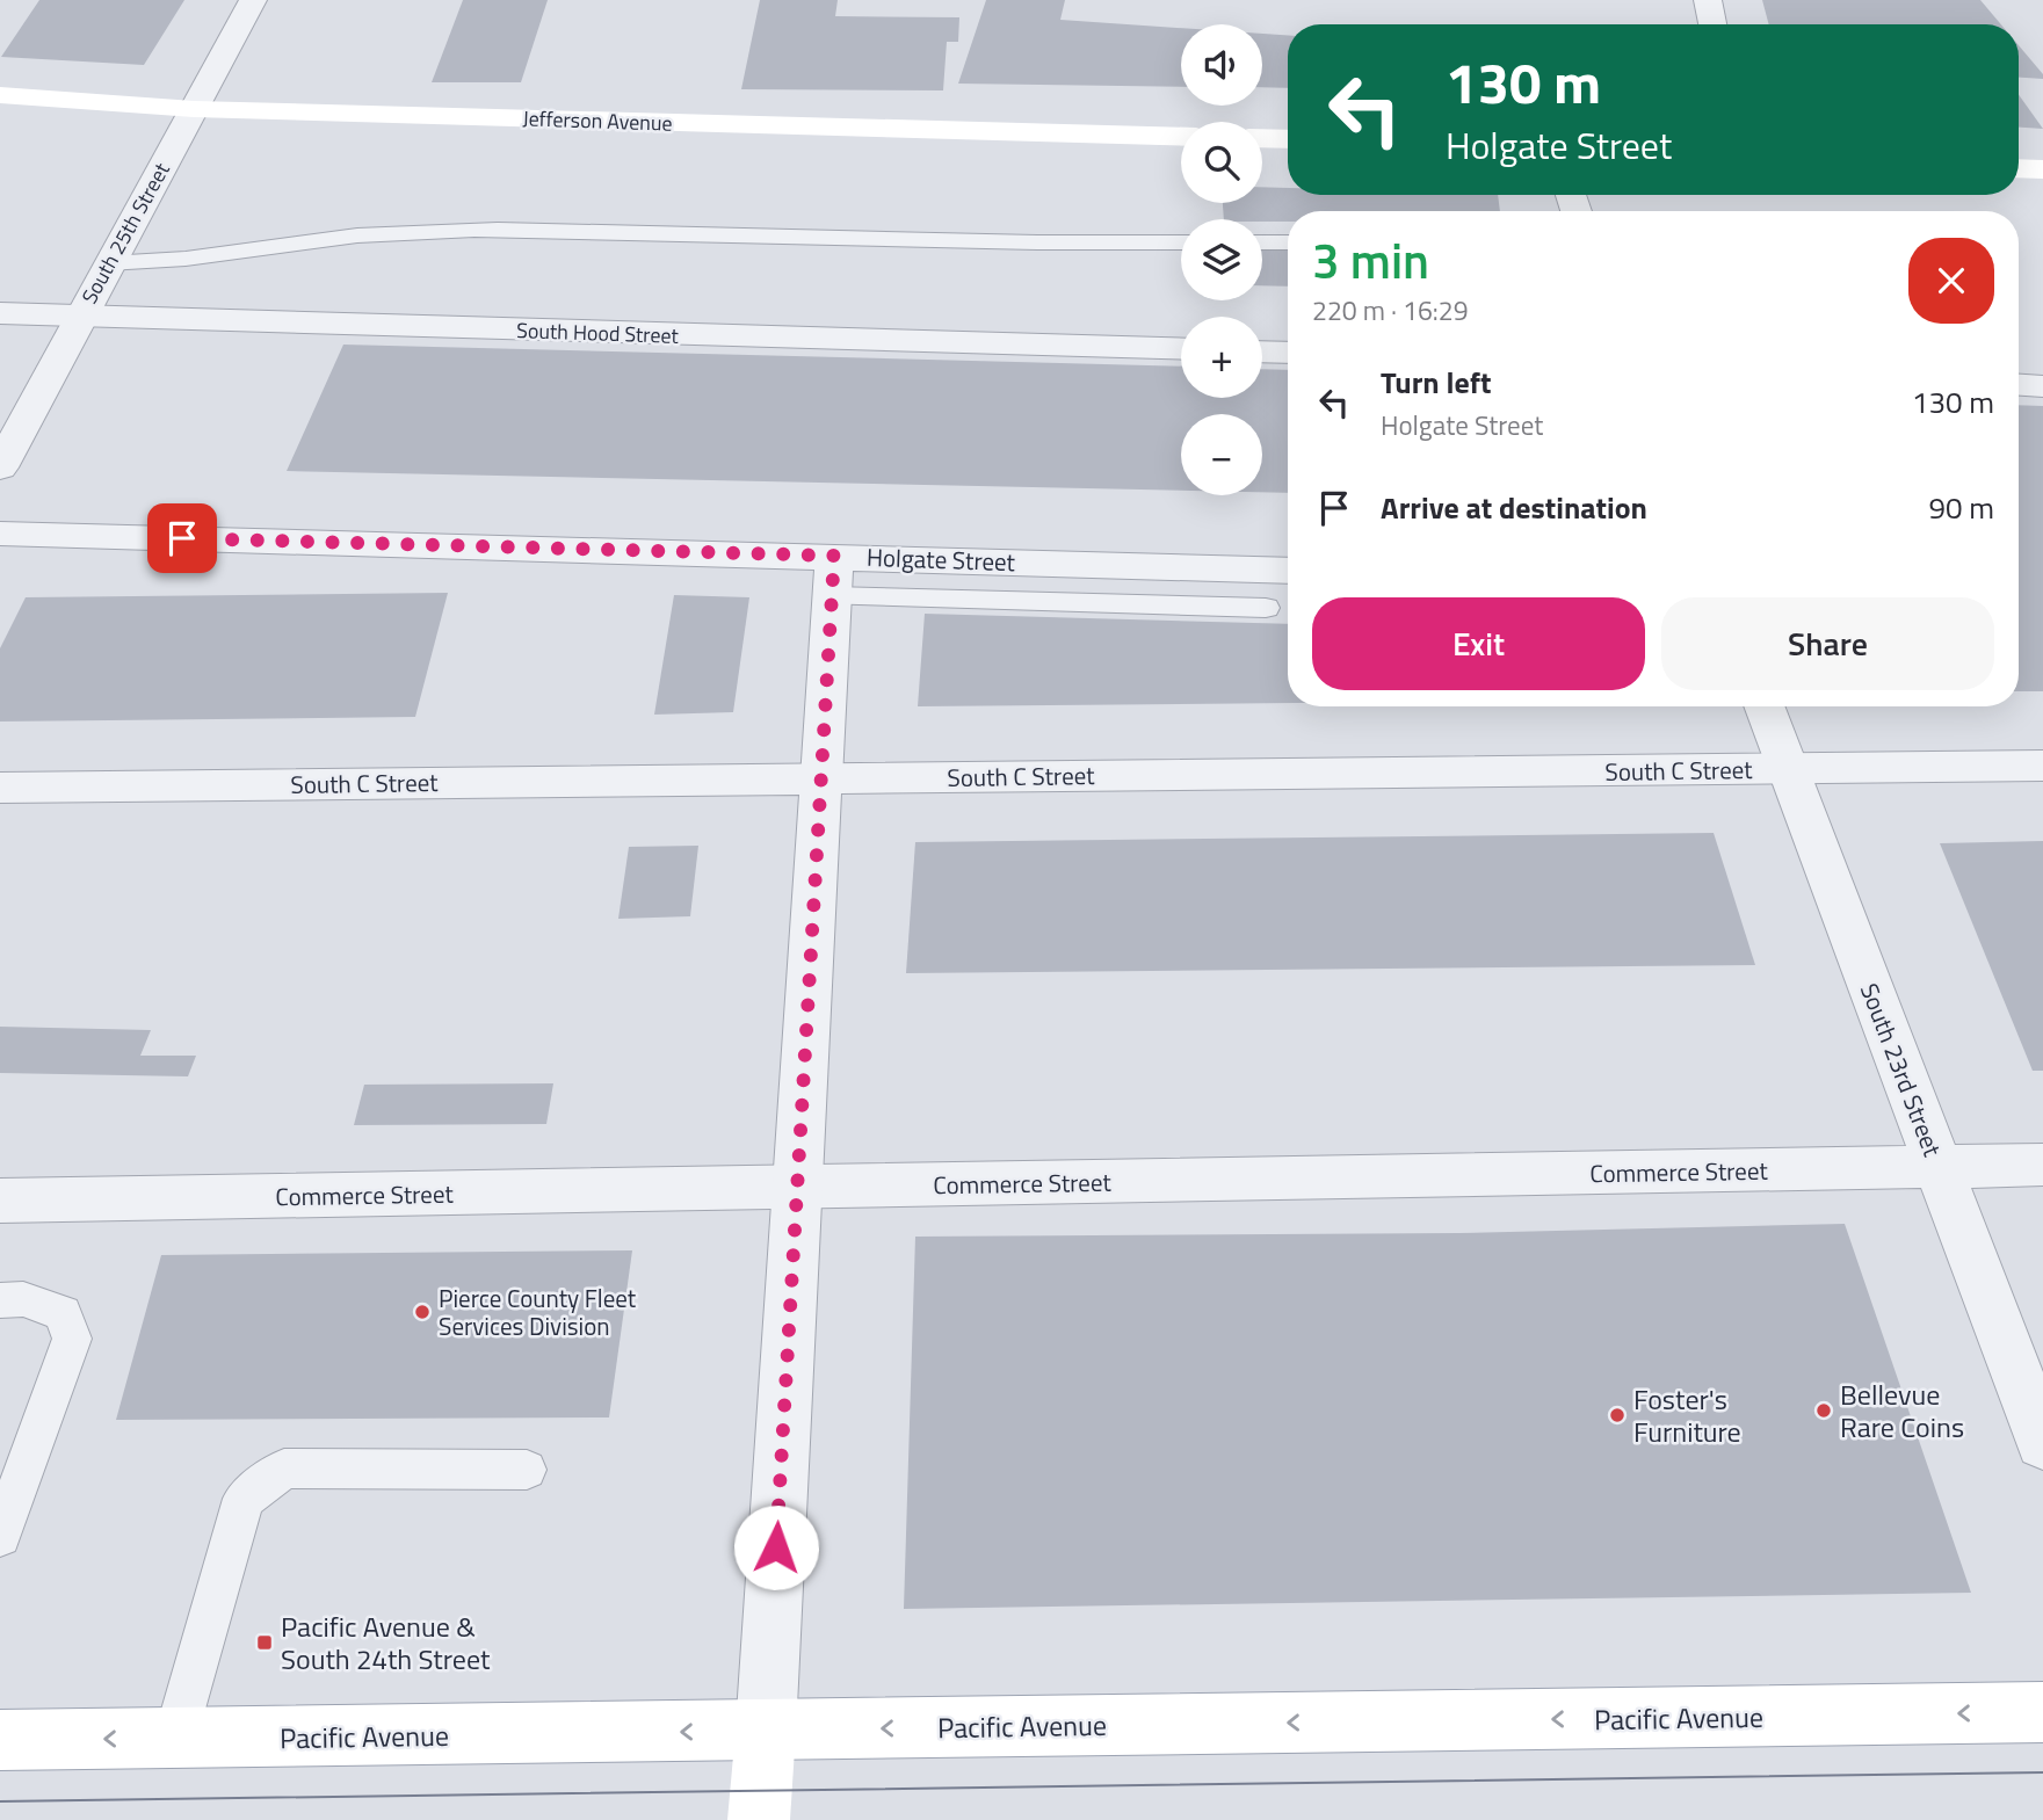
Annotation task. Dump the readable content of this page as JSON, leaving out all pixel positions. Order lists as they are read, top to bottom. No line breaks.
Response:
{"streets":{"main road":["Jefferson Avenue","Pacific Avenue"],"street":["South 25th Street","South Hood Street","Holgate Street","South C Street","South 23rd Street","Commerce Street"]},"crossings":[["Jefferson Avenue","South 25th Street"],["South 25th Street","South Hood Street"],["South C Street","South 23rd Street"],["South 23rd Street","Commerce Street"]],"one_way":["Pacific Avenue"],"places":{"other":["Pierce County Fleet Services Division","Bellevue Rare Coins","Foster's Furniture"],"transit":["Pacific Avenue & South 24th Street"]},"page":{"map_buttons":["+","−"],"turn":["130 m","Holgate Street"],"heading":["3 min","220 m · 16:29"],"list":[{"name":"Turn left","note":"Holgate Street","value":"130 m"},{"name":"Arrive at destination","value":"90 m"}],"buttons":["Exit","Share"]}}
